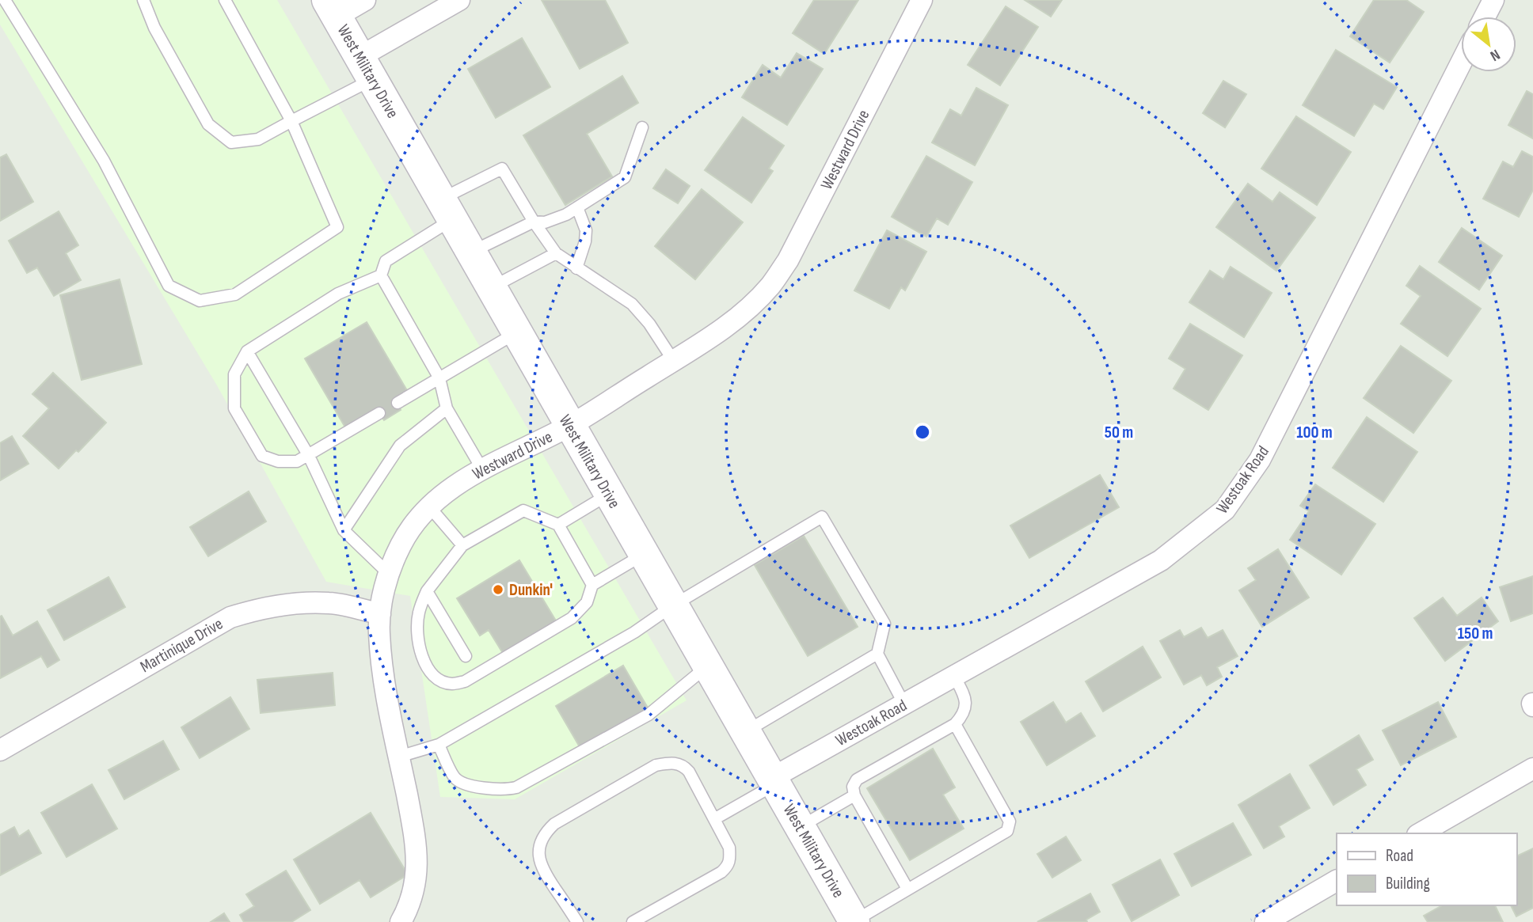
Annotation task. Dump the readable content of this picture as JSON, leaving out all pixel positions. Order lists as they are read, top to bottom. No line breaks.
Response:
{"streets":{"main road":["West Military Drive"],"street":["Westward Drive","Westoak Road","Martinique Drive"]},"crossings":[["West Military Drive","Westward Drive"],["West Military Drive","Westoak Road"],["Westward Drive","Martinique Drive"]],"places":["Dunkin'"],"legend":["Road","Building"],"north":"bottom right","rings":["50 m","100 m","150 m"]}
